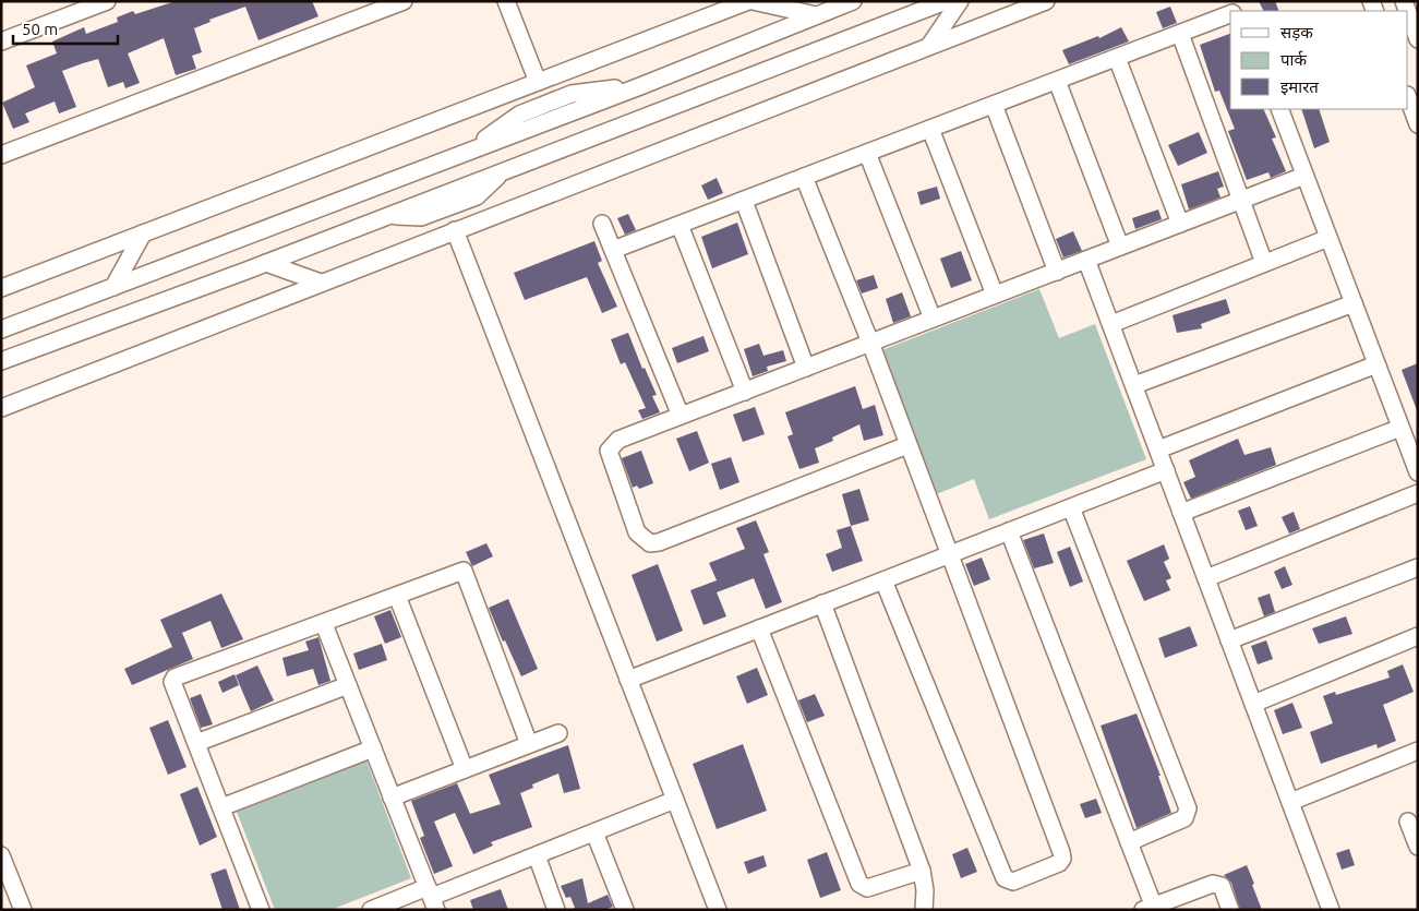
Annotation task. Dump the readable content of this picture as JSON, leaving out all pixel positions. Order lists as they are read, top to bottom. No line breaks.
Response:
{"legend":["सड़क","पार्क","इमारत"],"scale_bar":"50 m"}
